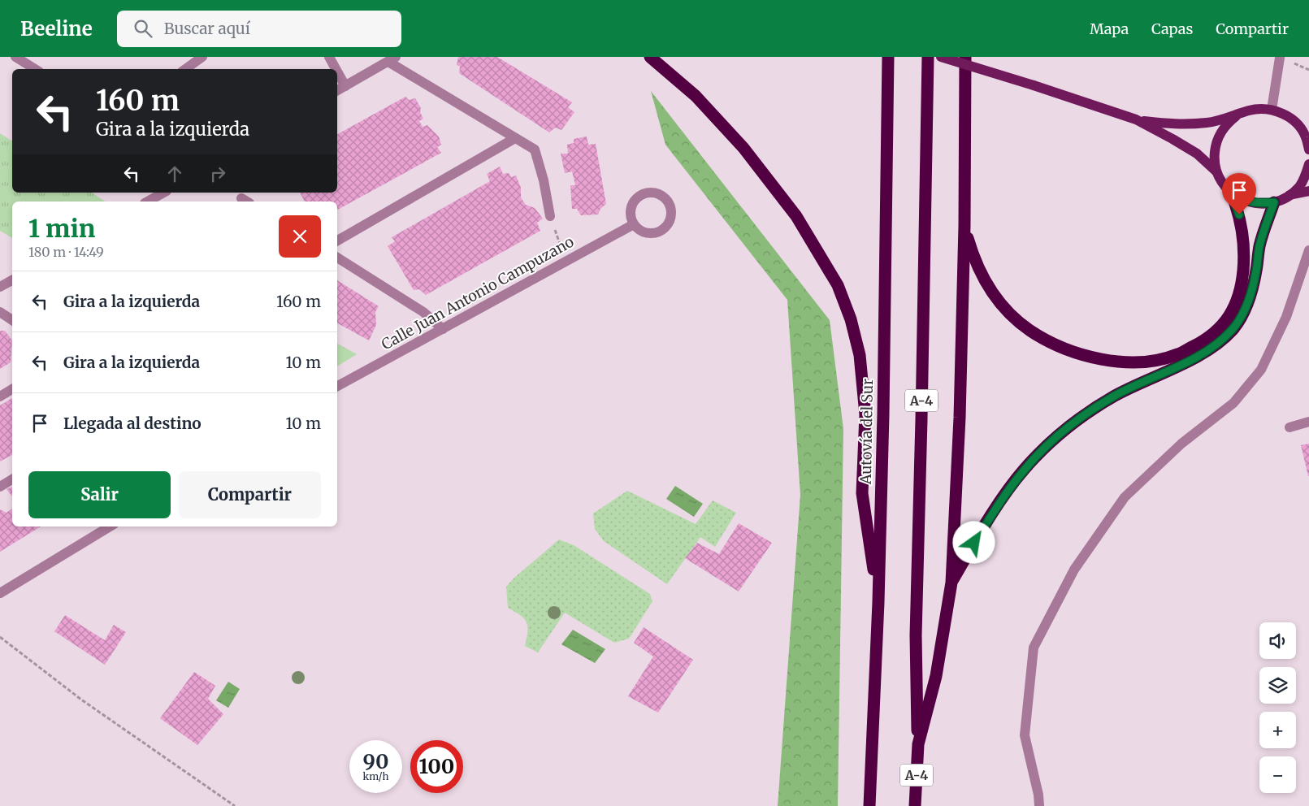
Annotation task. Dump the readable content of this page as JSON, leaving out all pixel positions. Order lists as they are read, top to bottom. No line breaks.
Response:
{"streets":{"highway":["A-4","Autovía del Sur"],"street":["Calle Juan Antonio Campuzano"]},"page":{"header":"Beeline","search":"Buscar aquí","nav":["Mapa","Capas","Compartir"],"turn":["160 m","Gira a la izquierda"],"heading":["1 min","180 m · 14:49"],"list":[{"name":"Gira a la izquierda","value":"160 m"},{"name":"Gira a la izquierda","value":"10 m"},{"name":"Llegada al destino","value":"10 m"}],"buttons":["Salir","Compartir"],"map_buttons":["+","−"],"speed":"90 km/h","limit":"100"}}
